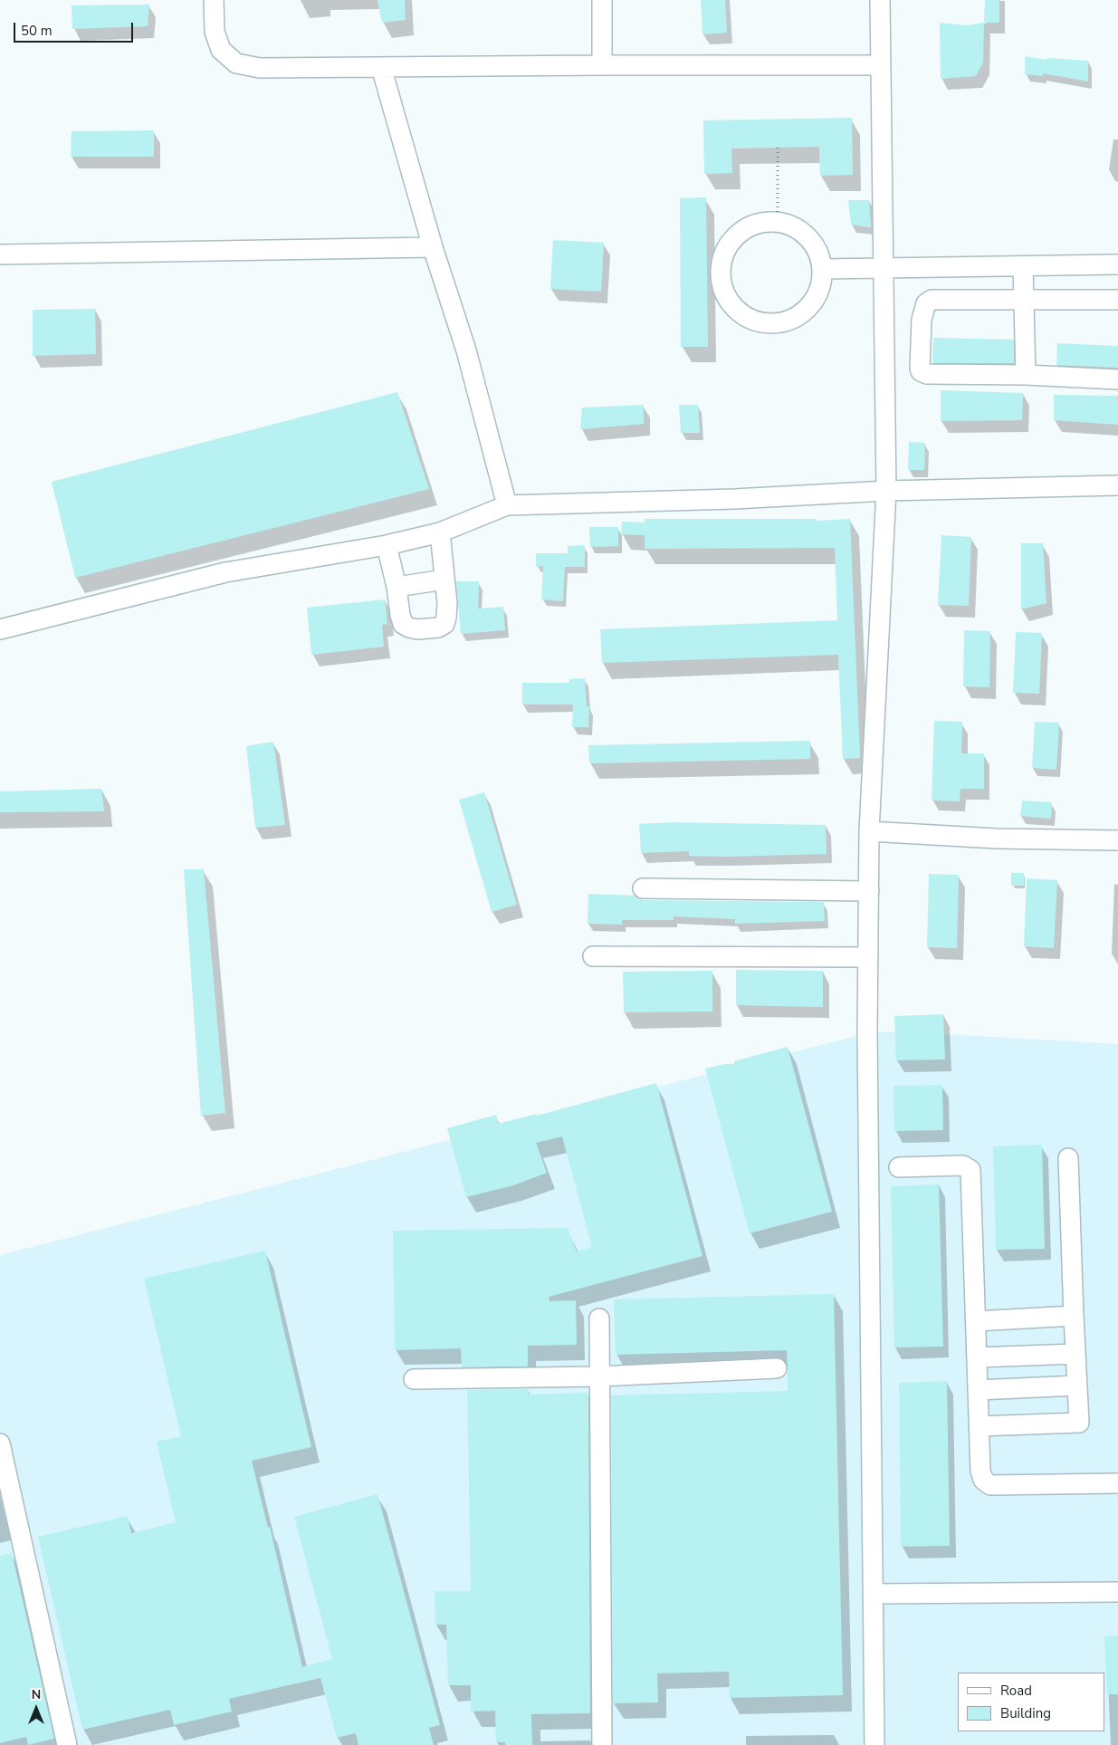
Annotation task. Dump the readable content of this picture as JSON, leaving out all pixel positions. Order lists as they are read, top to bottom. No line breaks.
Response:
{"legend":["Road","Building"],"scale_bar":"50 m","north":"top"}
